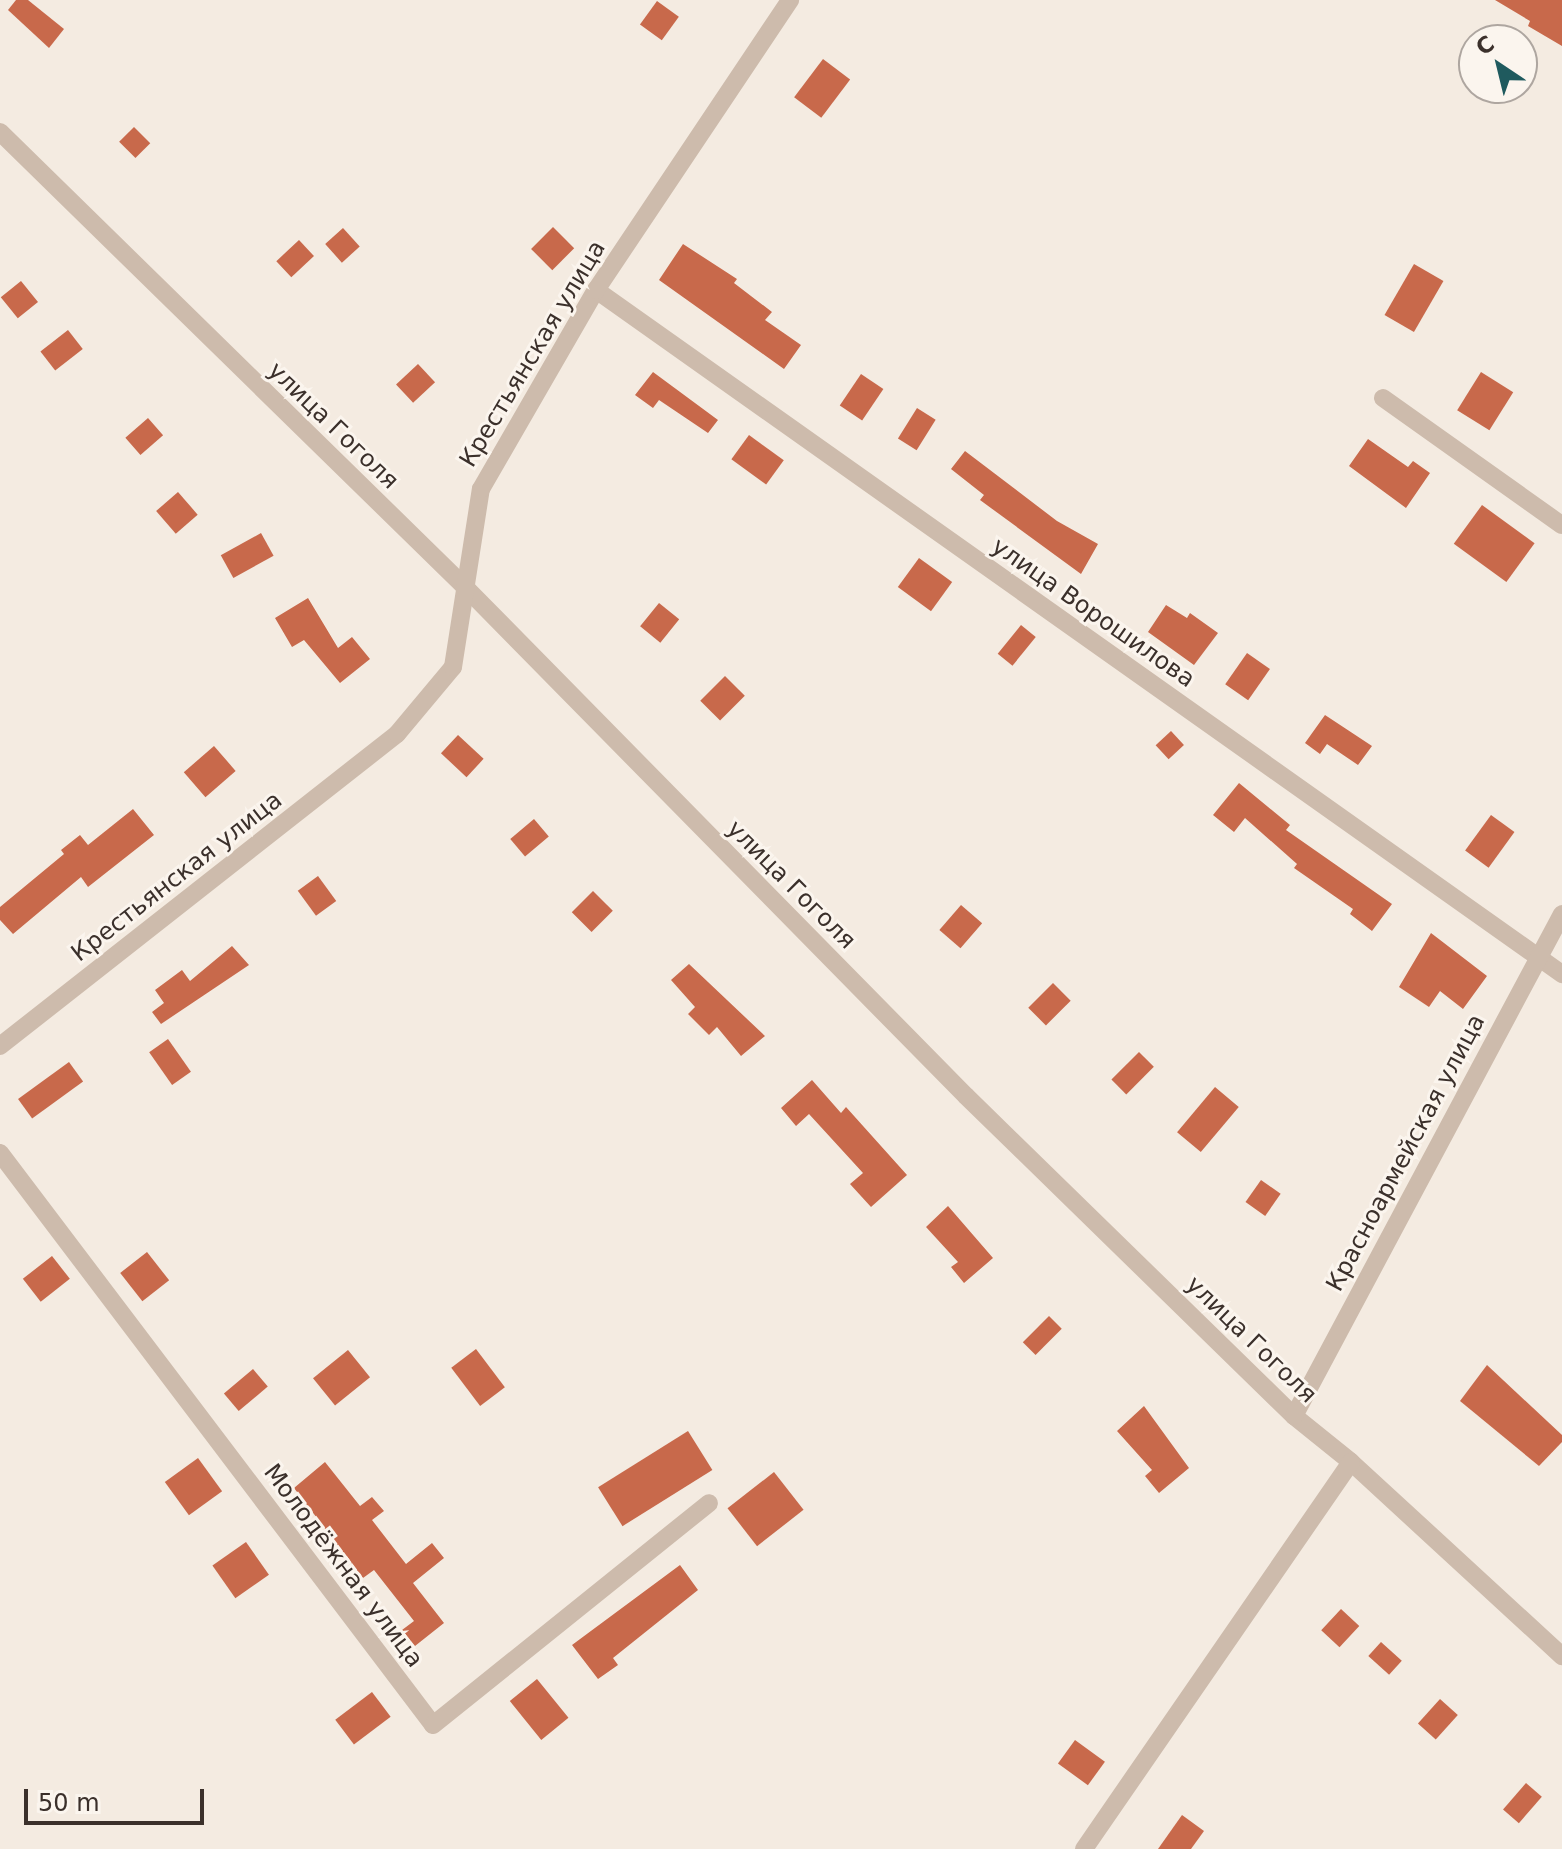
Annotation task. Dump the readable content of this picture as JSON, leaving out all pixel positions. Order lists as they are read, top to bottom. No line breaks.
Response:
{"streets":{"street":["Крестьянская улица","улица Гоголя","улица Ворошилова","Красноармейская улица","Молодёжная улица"]},"crossings":[["Крестьянская улица","улица Гоголя"],["Крестьянская улица","улица Ворошилова"],["улица Гоголя","Красноармейская улица"],["улица Ворошилова","Красноармейская улица"]],"scale_bar":"50 m","north":"top left"}
